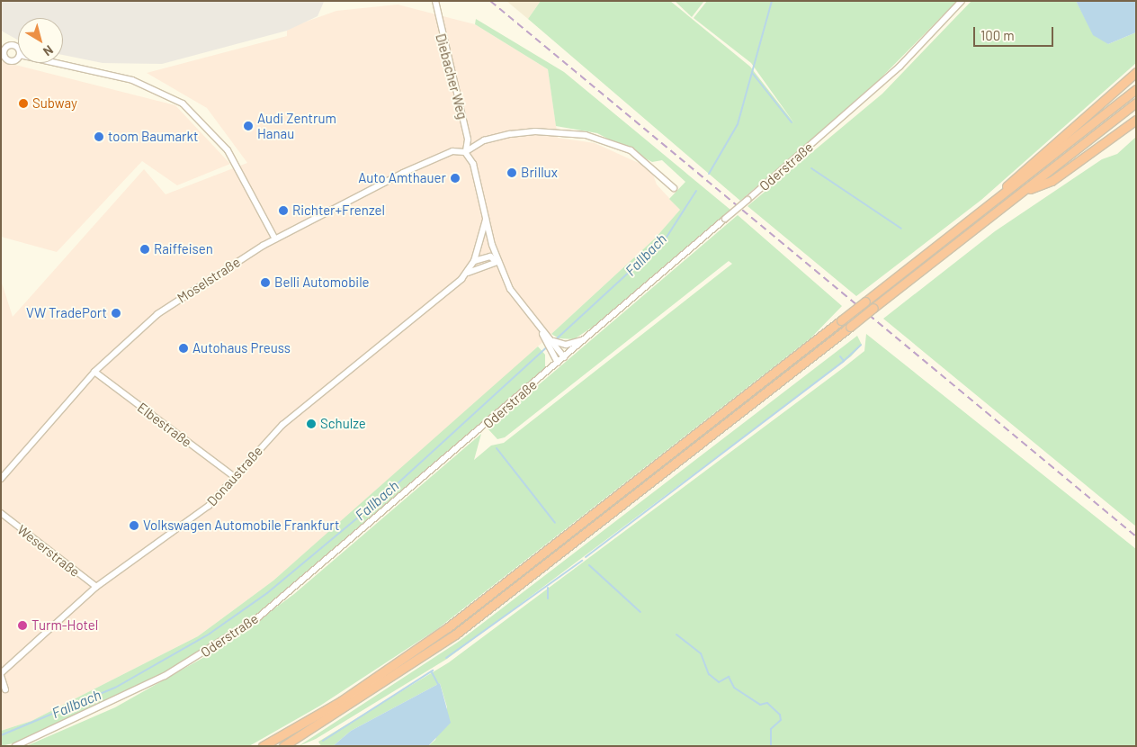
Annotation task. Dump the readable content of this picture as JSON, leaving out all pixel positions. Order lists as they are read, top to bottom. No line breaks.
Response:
{"streets":{"street":["Diebacher Weg","Oderstraße","Moselstraße","Elbestraße","Donaustraße","Weserstraße"]},"crossings":[["Diebacher Weg","Moselstraße"],["Moselstraße","Elbestraße"],["Elbestraße","Donaustraße"],["Donaustraße","Weserstraße"]],"water":["Fallbach"],"places":["Subway","Audi Zentrum Hanau","toom Baumarkt","Brillux","Auto Amthauer","Richter+Frenzel","Raiffeisen","Belli Automobile","VW TradePort","Autohaus Preuss","Schulze","Volkswagen Automobile Frankfurt","Turm-Hotel"],"scale_bar":"100 m","north":"bottom right"}
